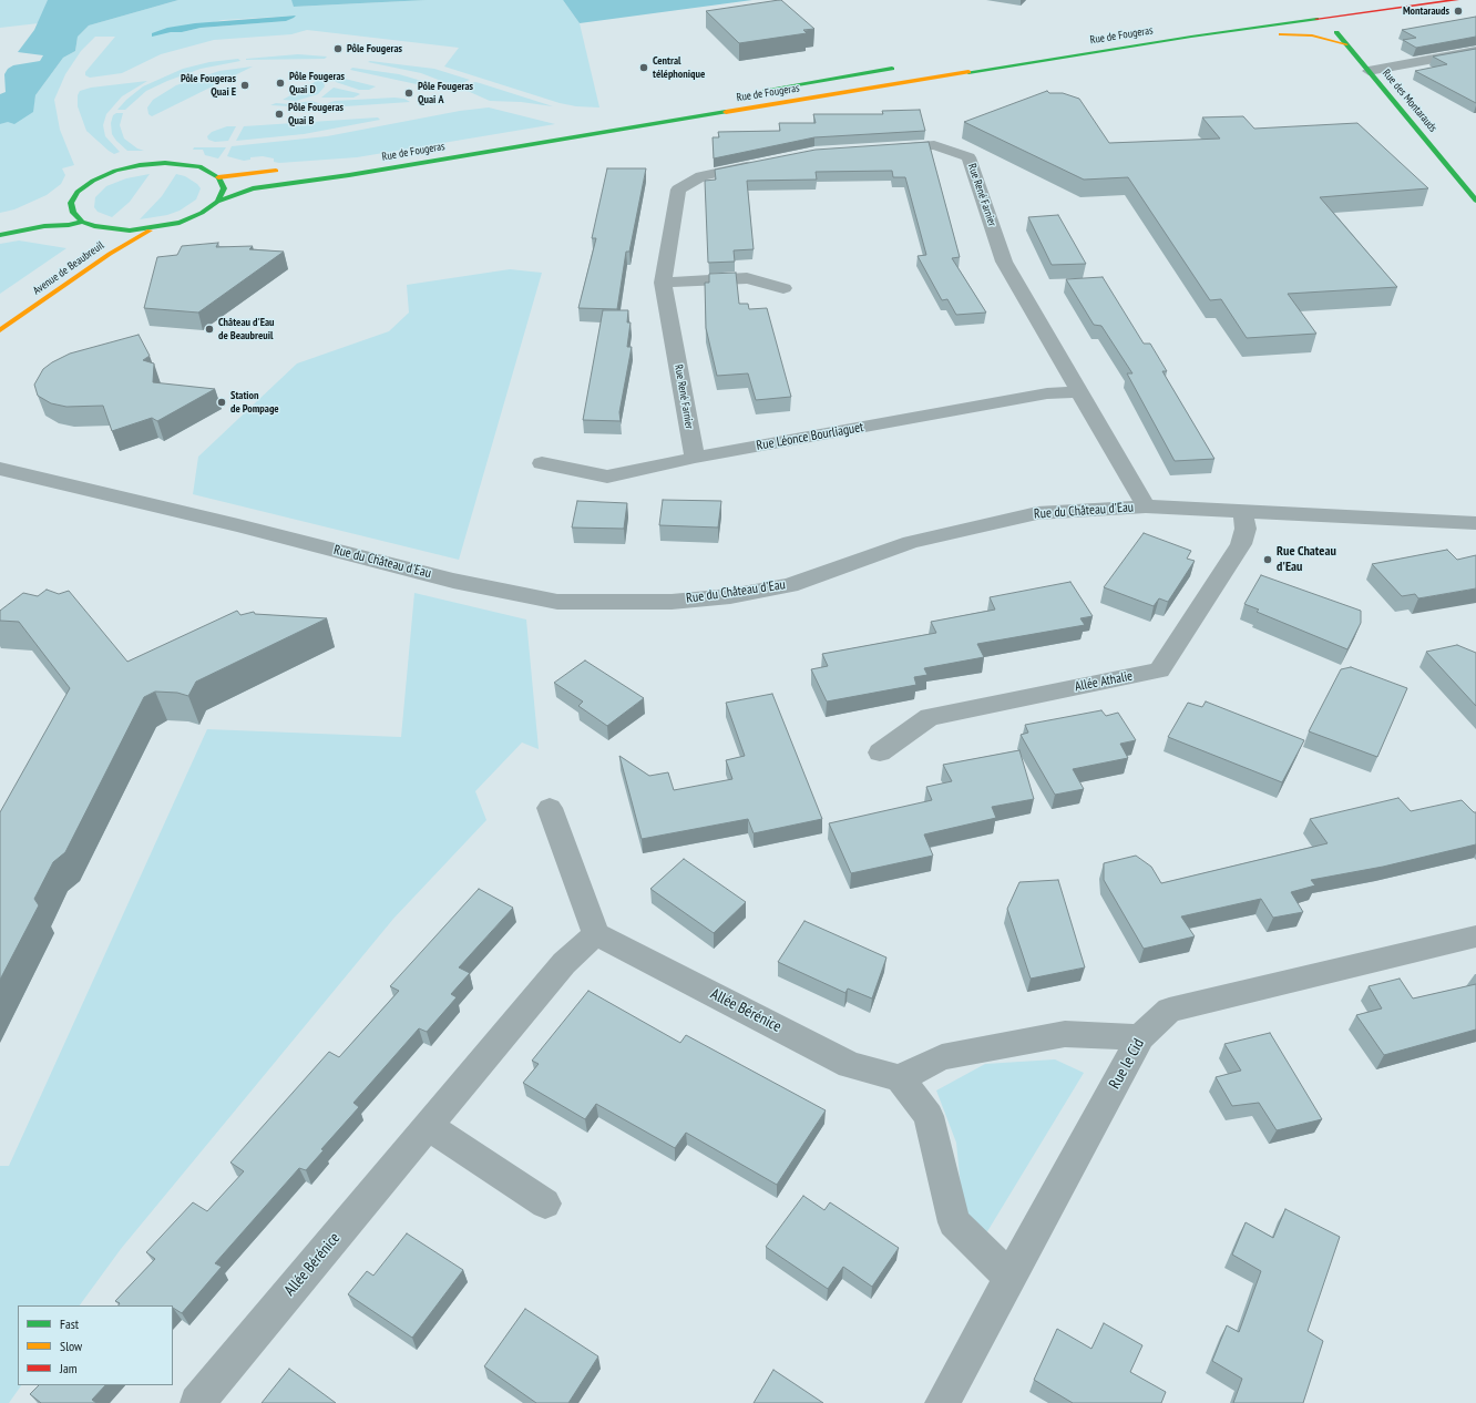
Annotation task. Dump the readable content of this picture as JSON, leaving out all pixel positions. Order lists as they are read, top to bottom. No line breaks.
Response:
{"streets":{"main road":["Rue de Fougeras","Rue des Montarauds","Avenue de Beaubreuil"],"street":["Rue René Farnier","Rue Léonce Bourliaguet","Rue du Château d'Eau","Allée Athalie","Allée Bérénice","Rue le Cid"]},"crossings":[["Rue de Fougeras","Rue des Montarauds"],["Rue de Fougeras","Avenue de Beaubreuil"],["Rue René Farnier","Rue Léonce Bourliaguet"],["Rue René Farnier","Rue du Château d'Eau"],["Rue du Château d'Eau","Allée Athalie"]],"places":["Montarauds","Pôle Fougeras","Central téléphonique","Pôle Fougeras Quai D","Pôle Fougeras Quai E","Pôle Fougeras Quai A","Pôle Fougeras Quai B","Château d'Eau de Beaubreuil","Station de Pompage","Rue Chateau d'Eau"],"legend":["Fast","Slow","Jam"]}
